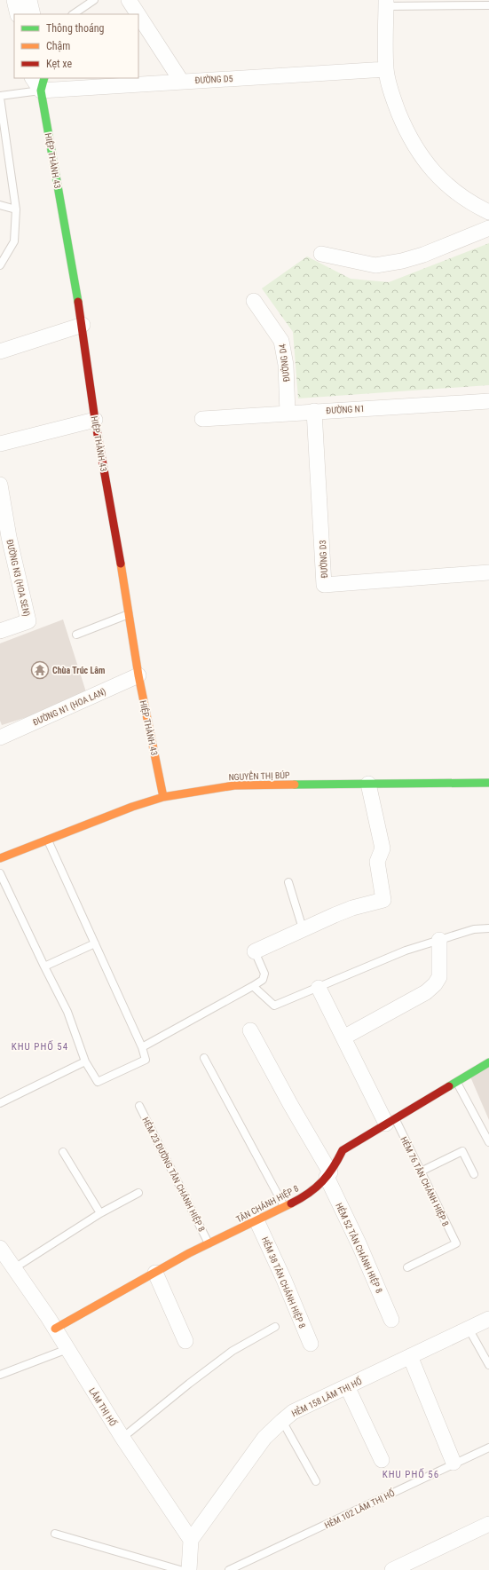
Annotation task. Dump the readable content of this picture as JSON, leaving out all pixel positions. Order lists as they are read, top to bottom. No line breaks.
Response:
{"streets":{"street":["ĐƯỜNG D5","HIỆP THÀNH 43","ĐƯỜNG D4","ĐƯỜNG N1","ĐƯỜNG D3","ĐƯỜNG N3 (HOA SEN)","ĐƯỜNG N1 (HOA LAN)","NGUYỄN THỊ BÚP","TÂN CHÁNH HIỆP 8","HẺM 52 TÂN CHÁNH HIỆP 8","HẺM 38 TÂN CHÁNH HIỆP 8","HẺM 158 LÂM THỊ HỐ","LÂM THỊ HỐ"],"lane":["HẺM 23 ĐƯỜNG TÂN CHÁNH HIỆP 8","HẺM 76 TÂN CHÁNH HIỆP 8","HẺM 102 LÂM THỊ HỐ"]},"crossings":[["ĐƯỜNG D5","HIỆP THÀNH 43"],["HIỆP THÀNH 43","ĐƯỜNG N1 (HOA LAN)"],["HIỆP THÀNH 43","NGUYỄN THỊ BÚP"],["ĐƯỜNG D4","ĐƯỜNG N1"],["ĐƯỜNG N1","ĐƯỜNG D3"],["HẺM 23 ĐƯỜNG TÂN CHÁNH HIỆP 8","TÂN CHÁNH HIỆP 8"],["HẺM 76 TÂN CHÁNH HIỆP 8","TÂN CHÁNH HIỆP 8"],["TÂN CHÁNH HIỆP 8","HẺM 52 TÂN CHÁNH HIỆP 8"],["TÂN CHÁNH HIỆP 8","HẺM 38 TÂN CHÁNH HIỆP 8"],["TÂN CHÁNH HIỆP 8","LÂM THỊ HỐ"],["HẺM 158 LÂM THỊ HỐ","LÂM THỊ HỐ"]],"districts":["KHU PHỐ 54","KHU PHỐ 56"],"places":{"temple":["Chùa Trúc Lâm"]},"legend":["Thông thoáng","Chậm","Kẹt xe"]}
